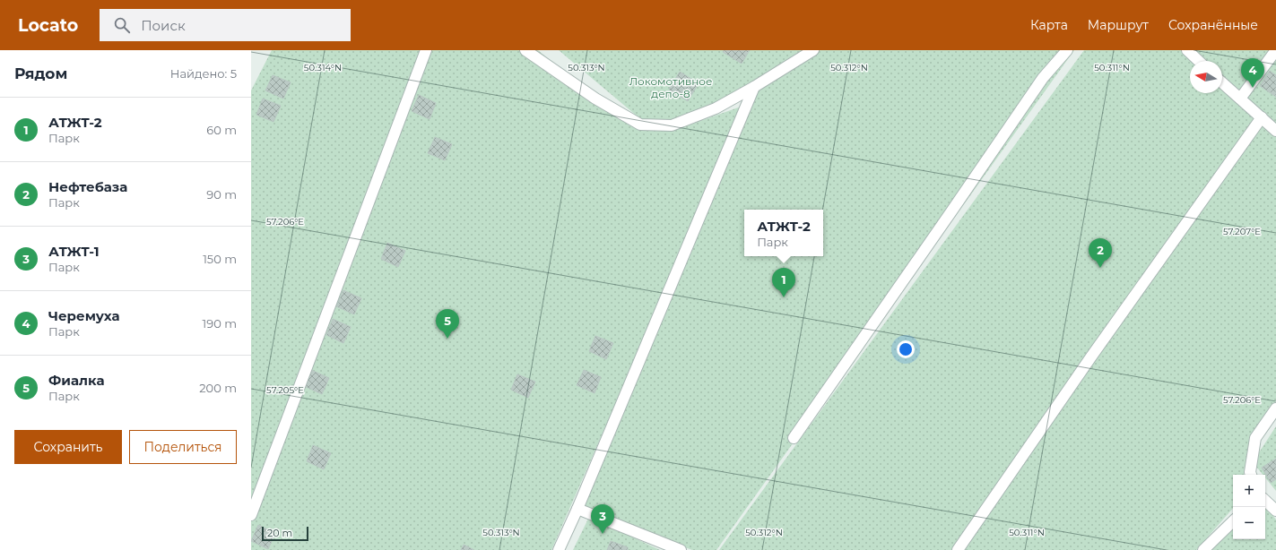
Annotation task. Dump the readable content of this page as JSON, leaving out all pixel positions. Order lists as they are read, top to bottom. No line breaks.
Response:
{"parks":["Локомотивное депо-8"],"scale_bar":"20 m","north":"left","page":{"header":"Locato","search":"Поиск","nav":["Карта","Маршрут","Сохранённые"],"heading":["Рядом","Найдено: 5"],"pins":["4","2","1","5","3"],"list":[{"mark":"1","name":"АТЖТ-2","note":"Парк","value":"60 m"},{"mark":"2","name":"Нефтебаза","note":"Парк","value":"90 m"},{"mark":"3","name":"АТЖТ-1","note":"Парк","value":"150 m"},{"mark":"4","name":"Черемуха","note":"Парк","value":"190 m"},{"mark":"5","name":"Фиалка","note":"Парк","value":"200 m"}],"popup":["АТЖТ-2","Парк"],"buttons":["Сохранить","Поделиться"],"map_buttons":["+","−"],"scale":"20 m"},"coordinates":["50.313°N","50.312°N","50.311°N","50.314°N","57.206°E","57.207°E","57.205°E"]}
